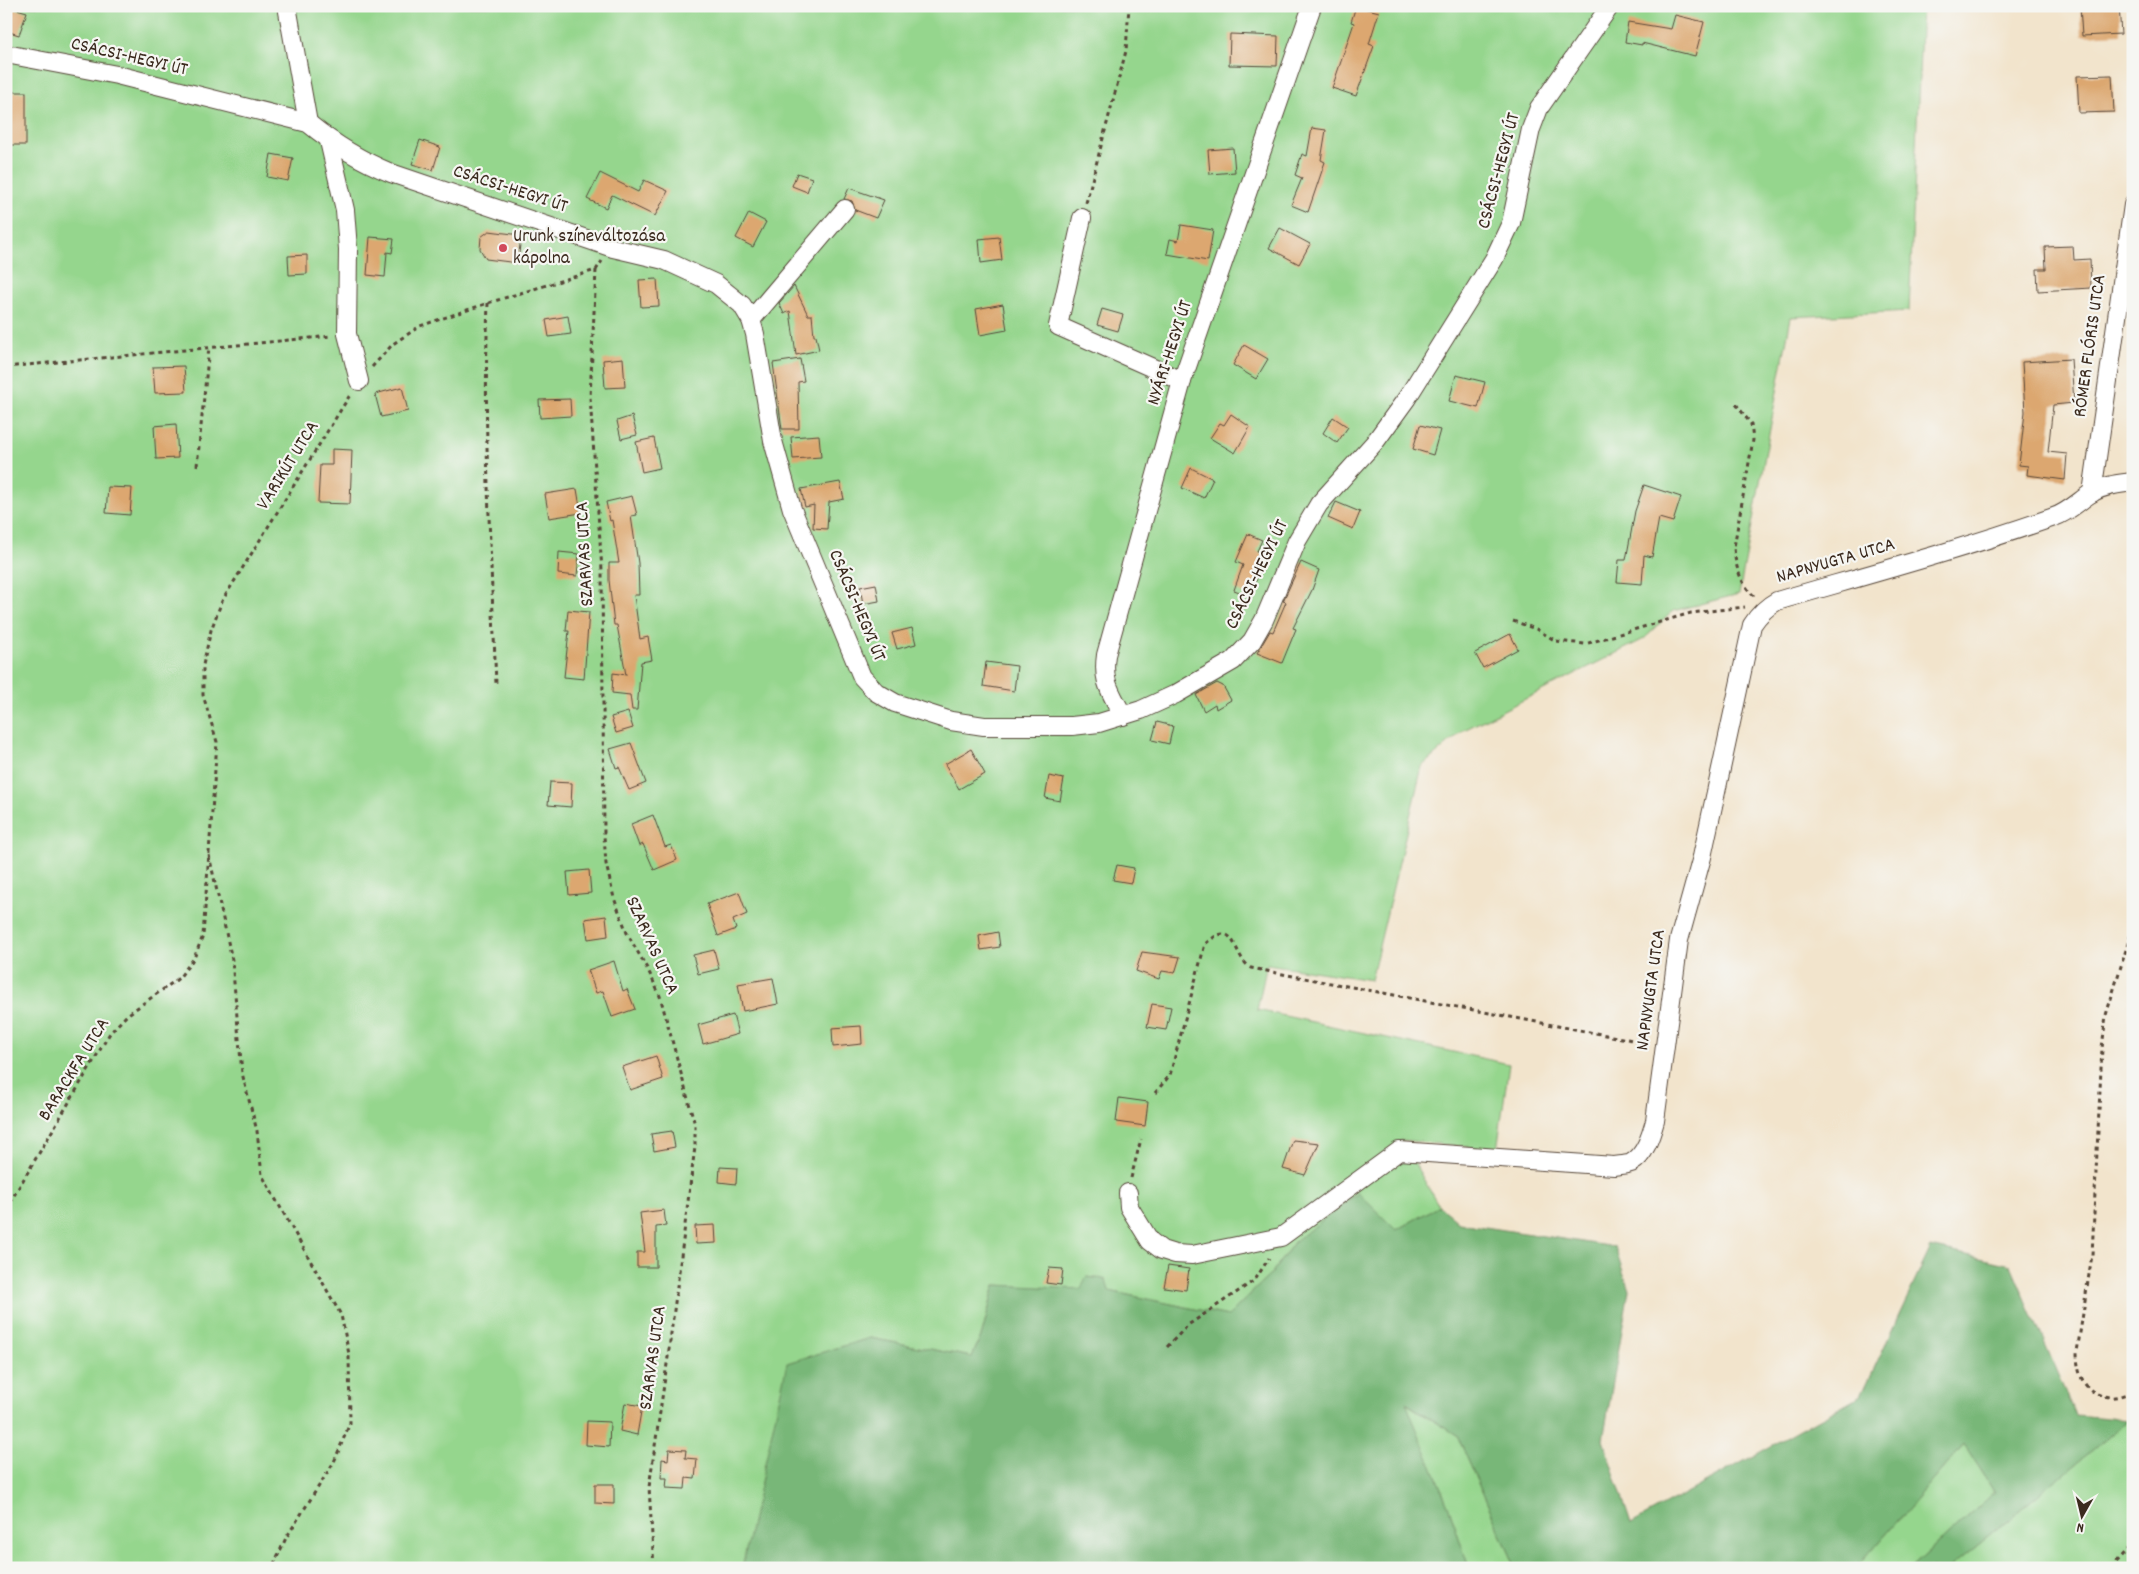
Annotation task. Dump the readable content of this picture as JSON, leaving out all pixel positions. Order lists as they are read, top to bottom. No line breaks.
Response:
{"streets":{"street":["CSÁCSI-HEGYI ÚT","RÓMER FLÓRIS UTCA","NYÁRI-HEGYI ÚT","NAPNYUGTA UTCA"],"path":["VARIKÚT UTCA","SZARVAS UTCA","BARACKFA UTCA"]},"crossings":[["CSÁCSI-HEGYI ÚT","NYÁRI-HEGYI ÚT"],["RÓMER FLÓRIS UTCA","NAPNYUGTA UTCA"],["VARIKÚT UTCA","SZARVAS UTCA"],["VARIKÚT UTCA","BARACKFA UTCA"]],"places":["Urunk színeváltozása kápolna"],"north":"bottom"}
